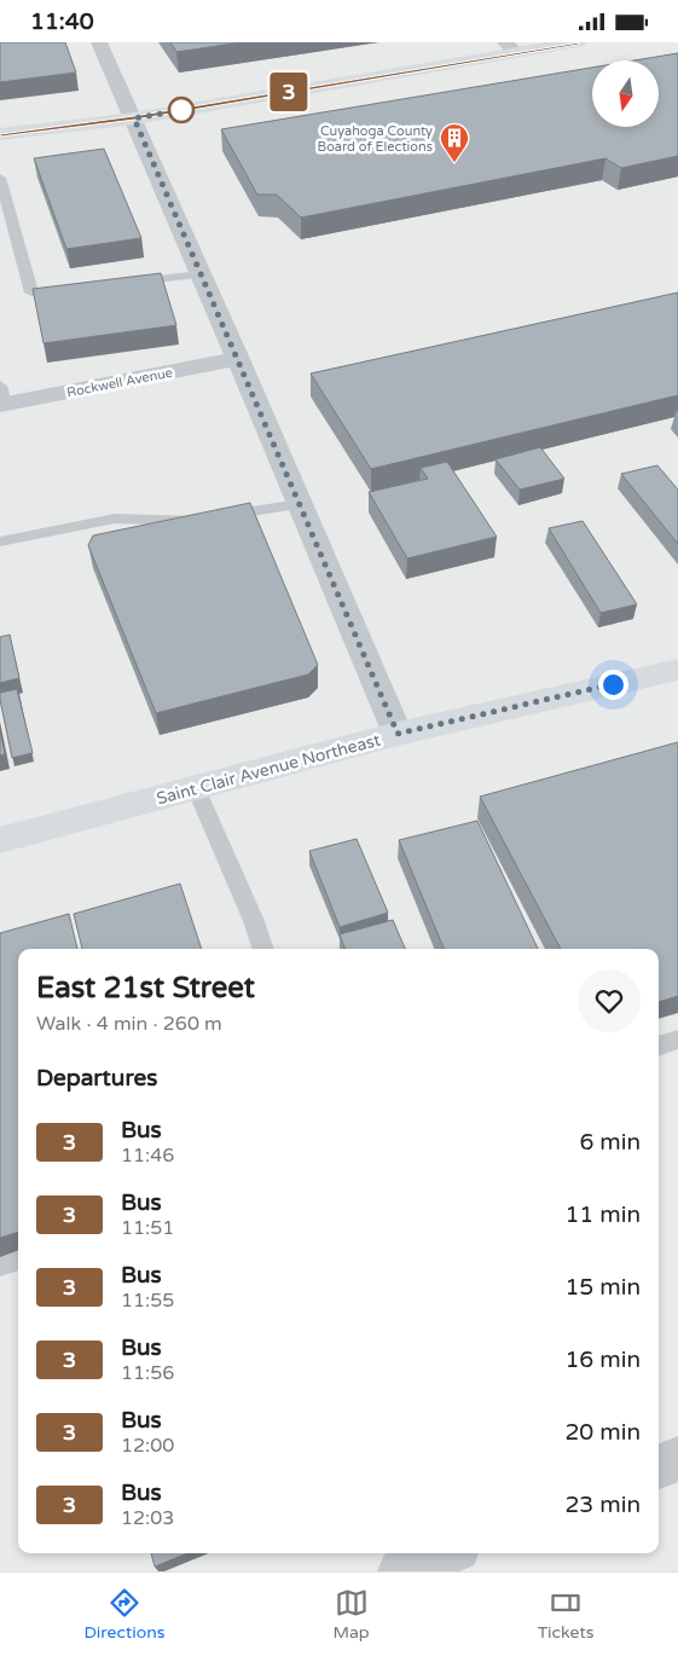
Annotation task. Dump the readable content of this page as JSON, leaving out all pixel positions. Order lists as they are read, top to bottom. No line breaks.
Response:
{"streets":{"main road":["Saint Clair Avenue Northeast"],"street":["Rockwell Avenue"]},"places":{"building":["Cuyahoga County Board of Elections"]},"lines":["bus line 3"],"north":"bottom","page":{"status":"11:40","on_map":"3","heading":[["East 21st Street","Walk · 4 min · 260 m"],"Departures"],"list":[{"mark":"3","name":"Bus","note":"11:46","value":"6 min"},{"mark":"3","name":"Bus","note":"11:51","value":"11 min"},{"mark":"3","name":"Bus","note":"11:55","value":"15 min"},{"mark":"3","name":"Bus","note":"11:56","value":"16 min"},{"mark":"3","name":"Bus","note":"12:00","value":"20 min"},{"mark":"3","name":"Bus","note":"12:03","value":"23 min"}],"tabs":["Directions","Map","Tickets"]}}
